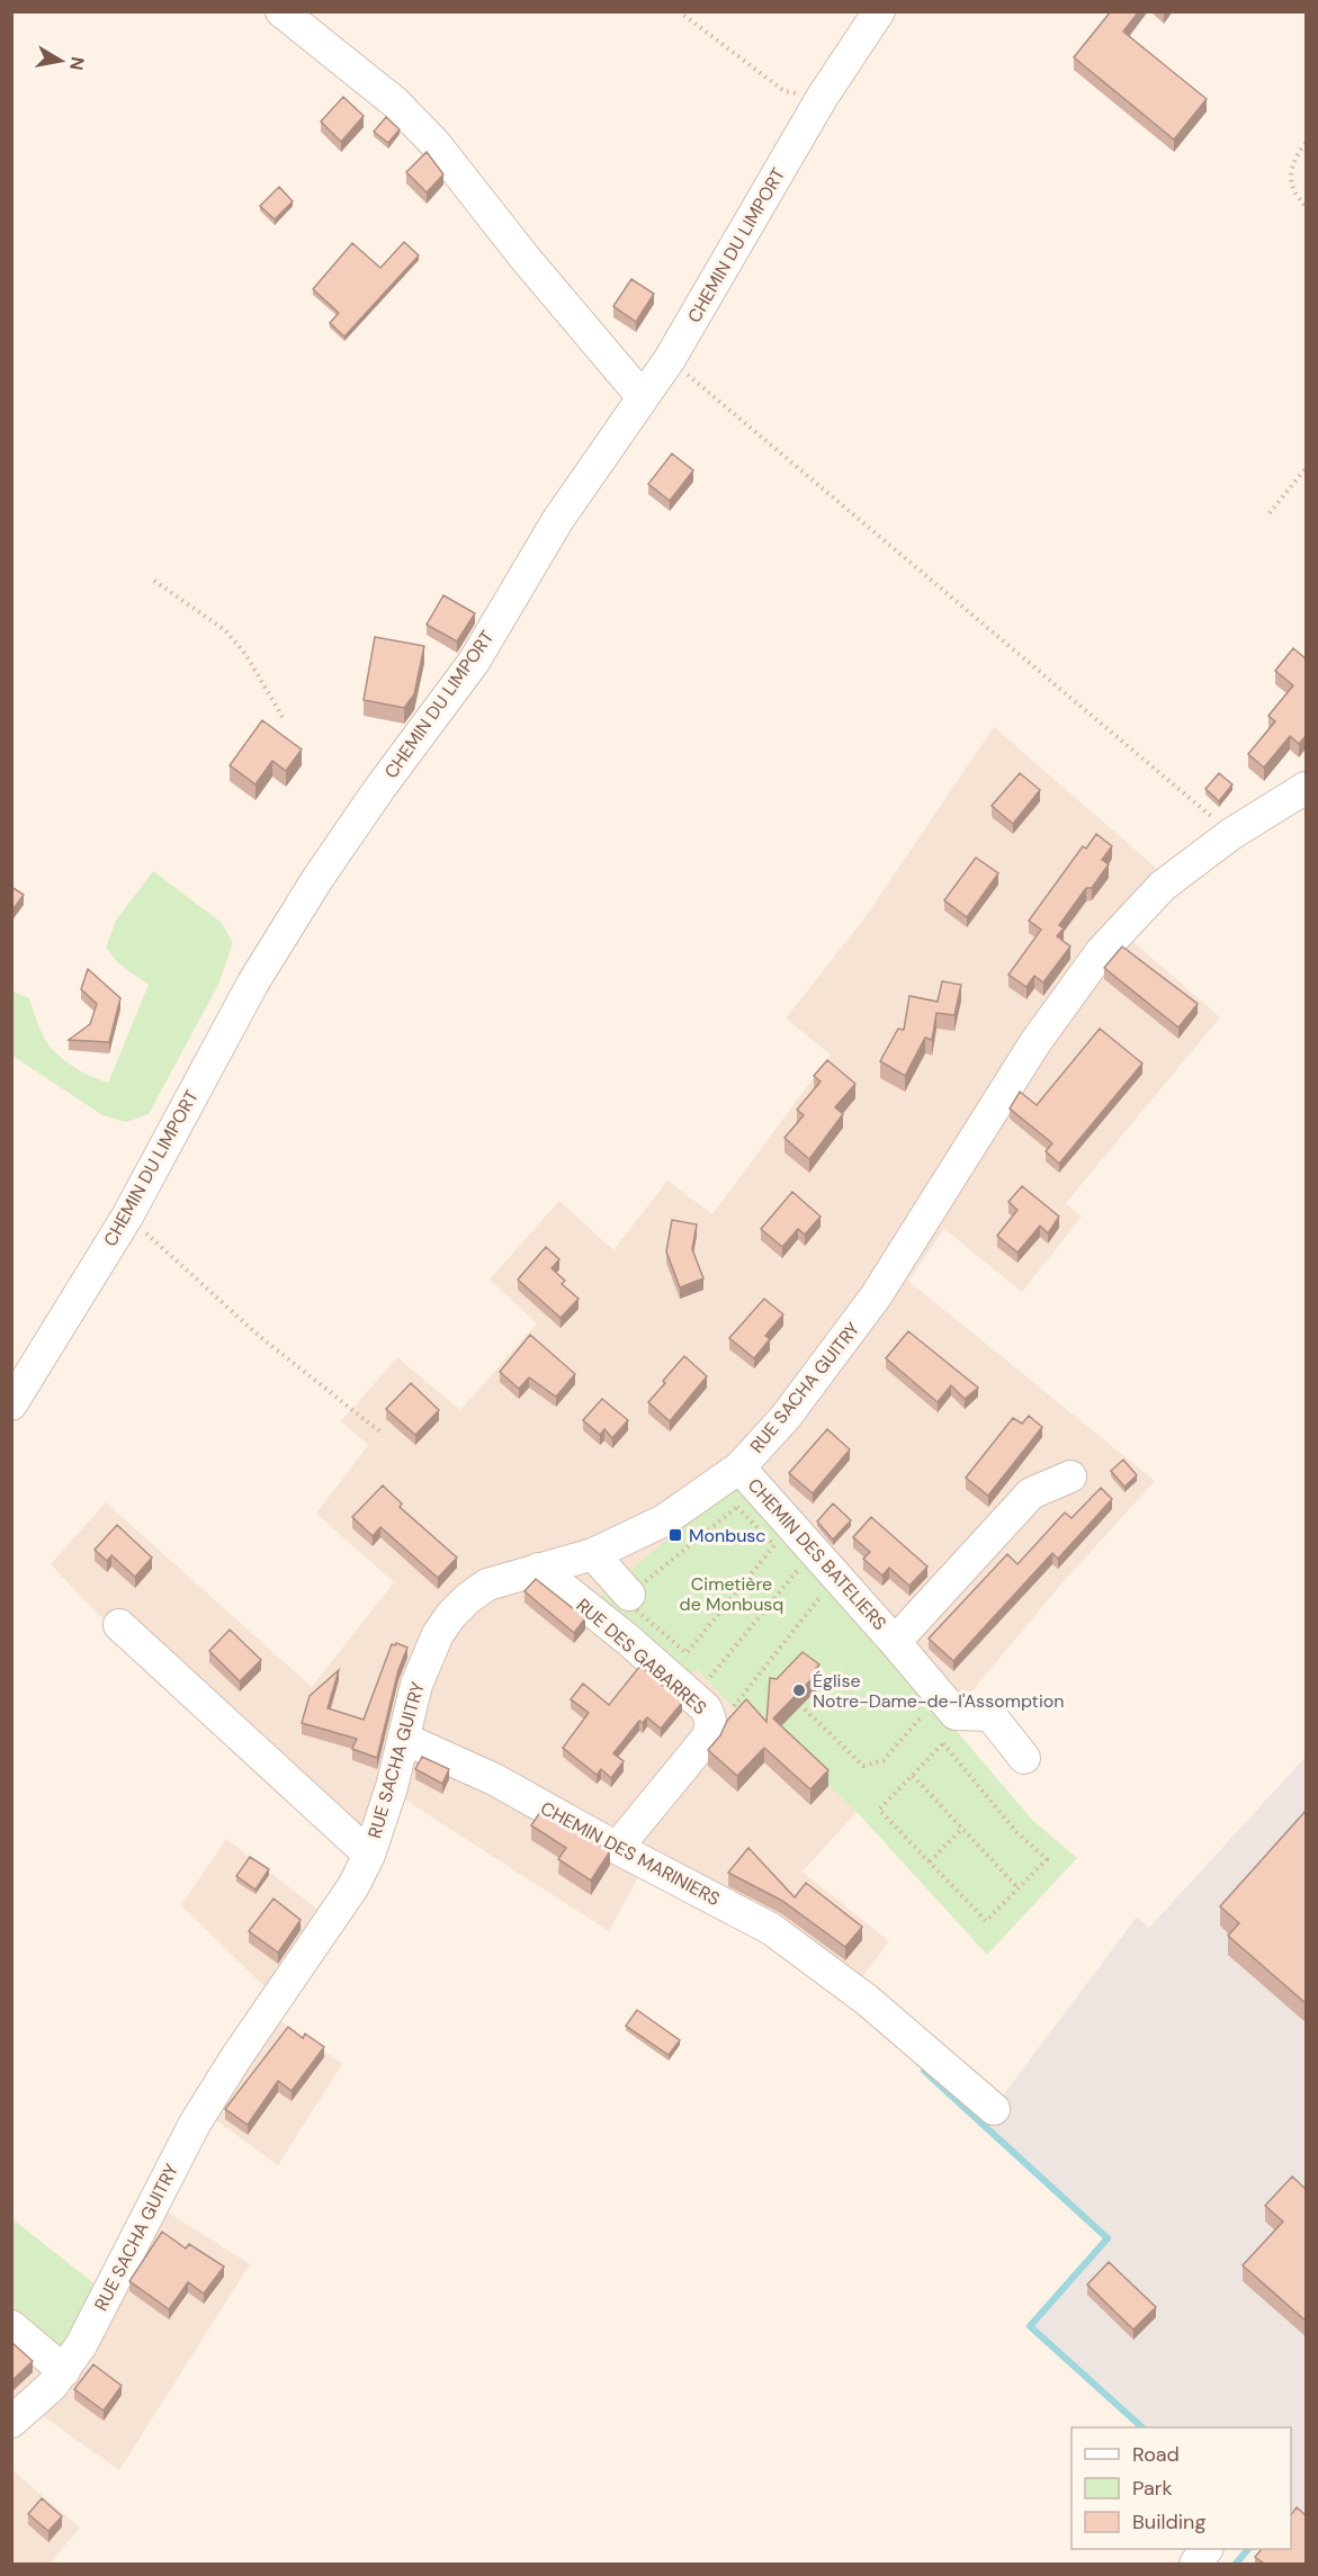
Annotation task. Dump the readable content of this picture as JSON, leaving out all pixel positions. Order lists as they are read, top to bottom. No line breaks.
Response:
{"streets":{"street":["CHEMIN DU LIMPORT","RUE SACHA GUITRY","CHEMIN DES BATELIERS","RUE DES GABARRES","CHEMIN DES MARINIERS"]},"crossings":[["RUE SACHA GUITRY","CHEMIN DES BATELIERS"],["RUE SACHA GUITRY","RUE DES GABARRES"],["RUE SACHA GUITRY","CHEMIN DES MARINIERS"],["RUE DES GABARRES","CHEMIN DES MARINIERS"]],"parks":["Cimetière de Monbusq"],"places":{"transit":["Monbusc"],"other":["Église Notre-Dame-de-l'Assomption"]},"legend":["Road","Park","Building"],"north":"right"}
